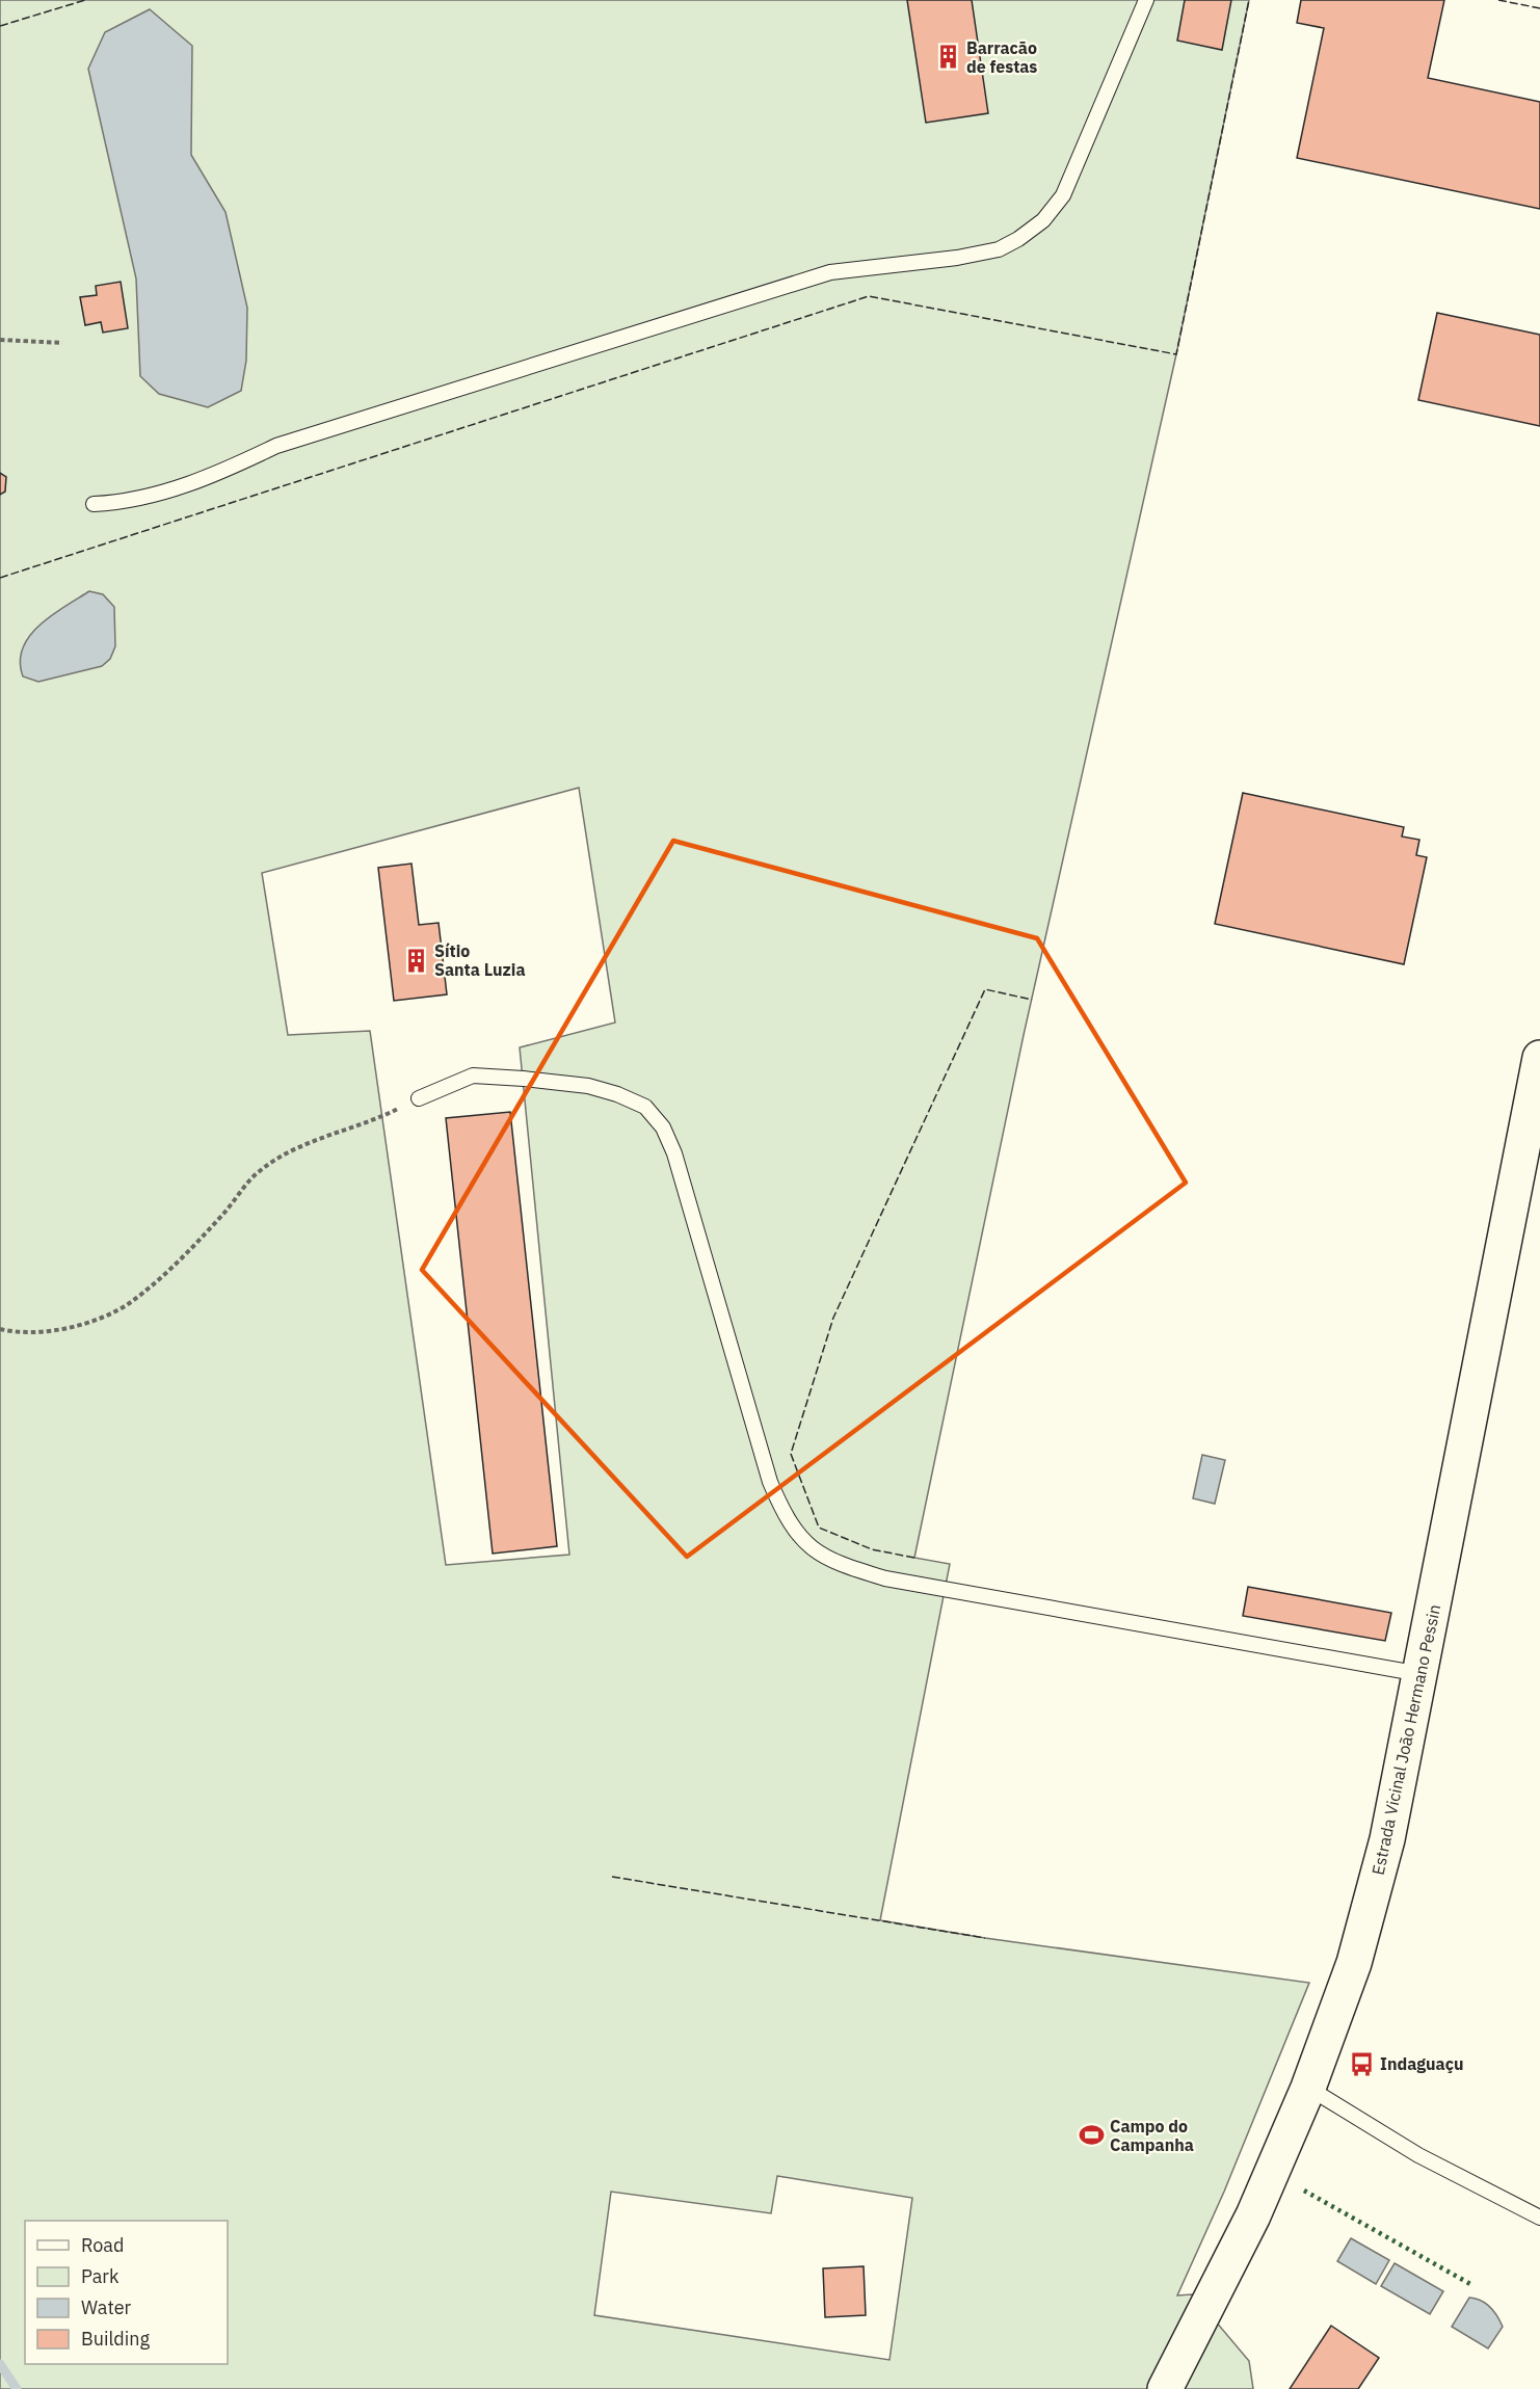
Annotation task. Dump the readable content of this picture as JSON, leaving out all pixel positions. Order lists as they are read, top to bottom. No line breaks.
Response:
{"streets":{"main road":["Estrada Vicinal João Hermano Pessin"]},"places":{"building":["Barracão de festas","Sítio Santa Luzia"],"bus stop":["Indaguaçu"],"sports":["Campo do Campanha"]},"legend":["Road","Park","Water","Building"]}
